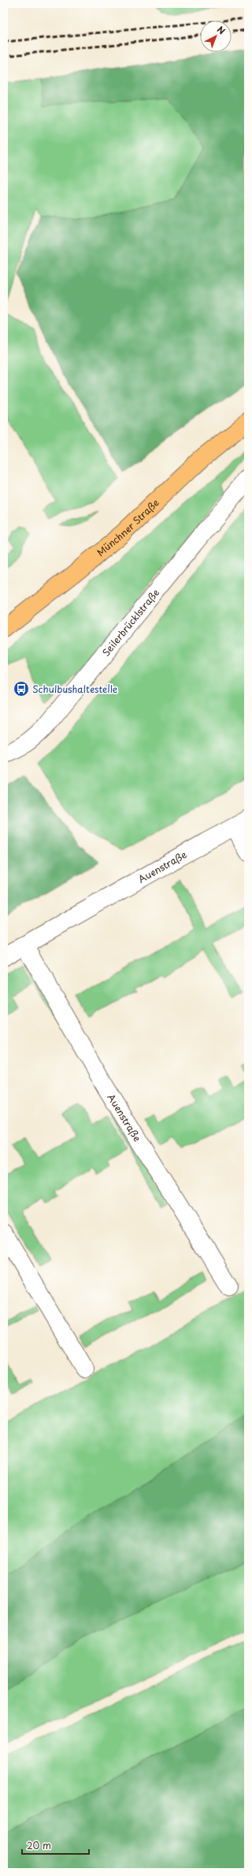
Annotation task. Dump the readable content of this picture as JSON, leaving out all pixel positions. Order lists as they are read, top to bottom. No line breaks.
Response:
{"streets":{"main road":["Münchner Straße"],"street":["Seilerbrücklstraße","Auenstraße"]},"places":{"bus stop":["Schulbushaltestelle"]},"scale_bar":"20 m","north":"top right"}
